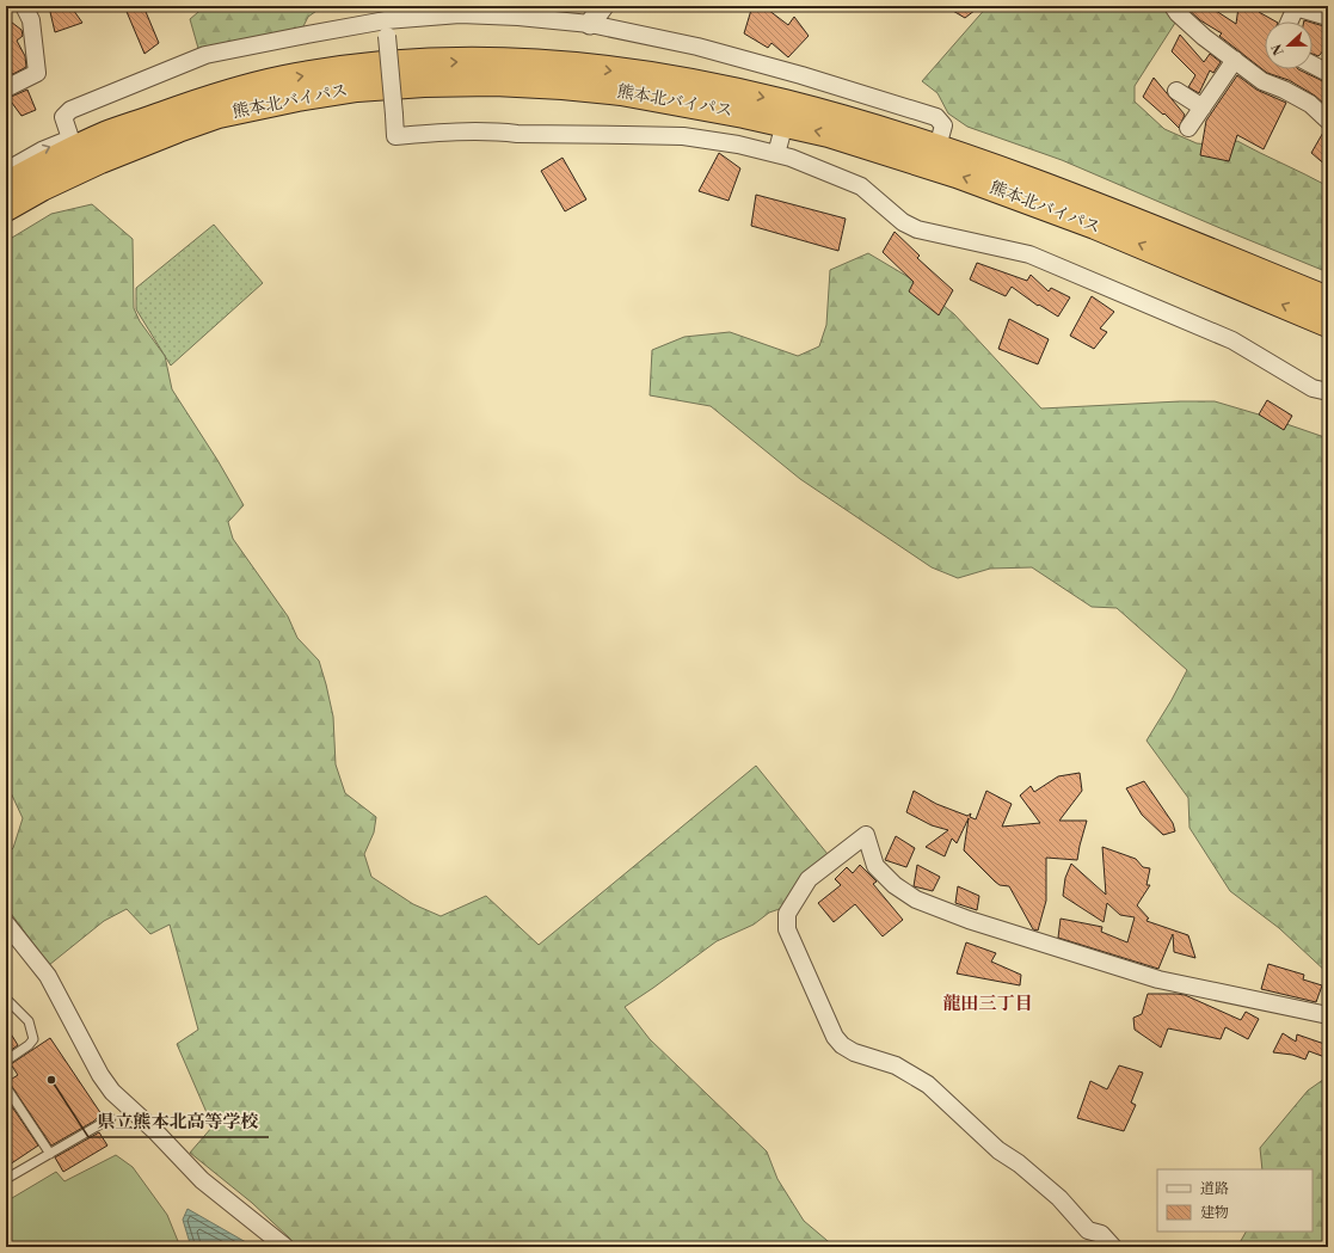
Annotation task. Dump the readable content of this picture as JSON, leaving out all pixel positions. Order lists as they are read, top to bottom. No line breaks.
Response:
{"streets":{"highway":["熊本北バイパス"]},"districts":["龍田三丁目"],"places":["県立熊本北高等学校"],"legend":["道路","建物"],"north":"left"}
